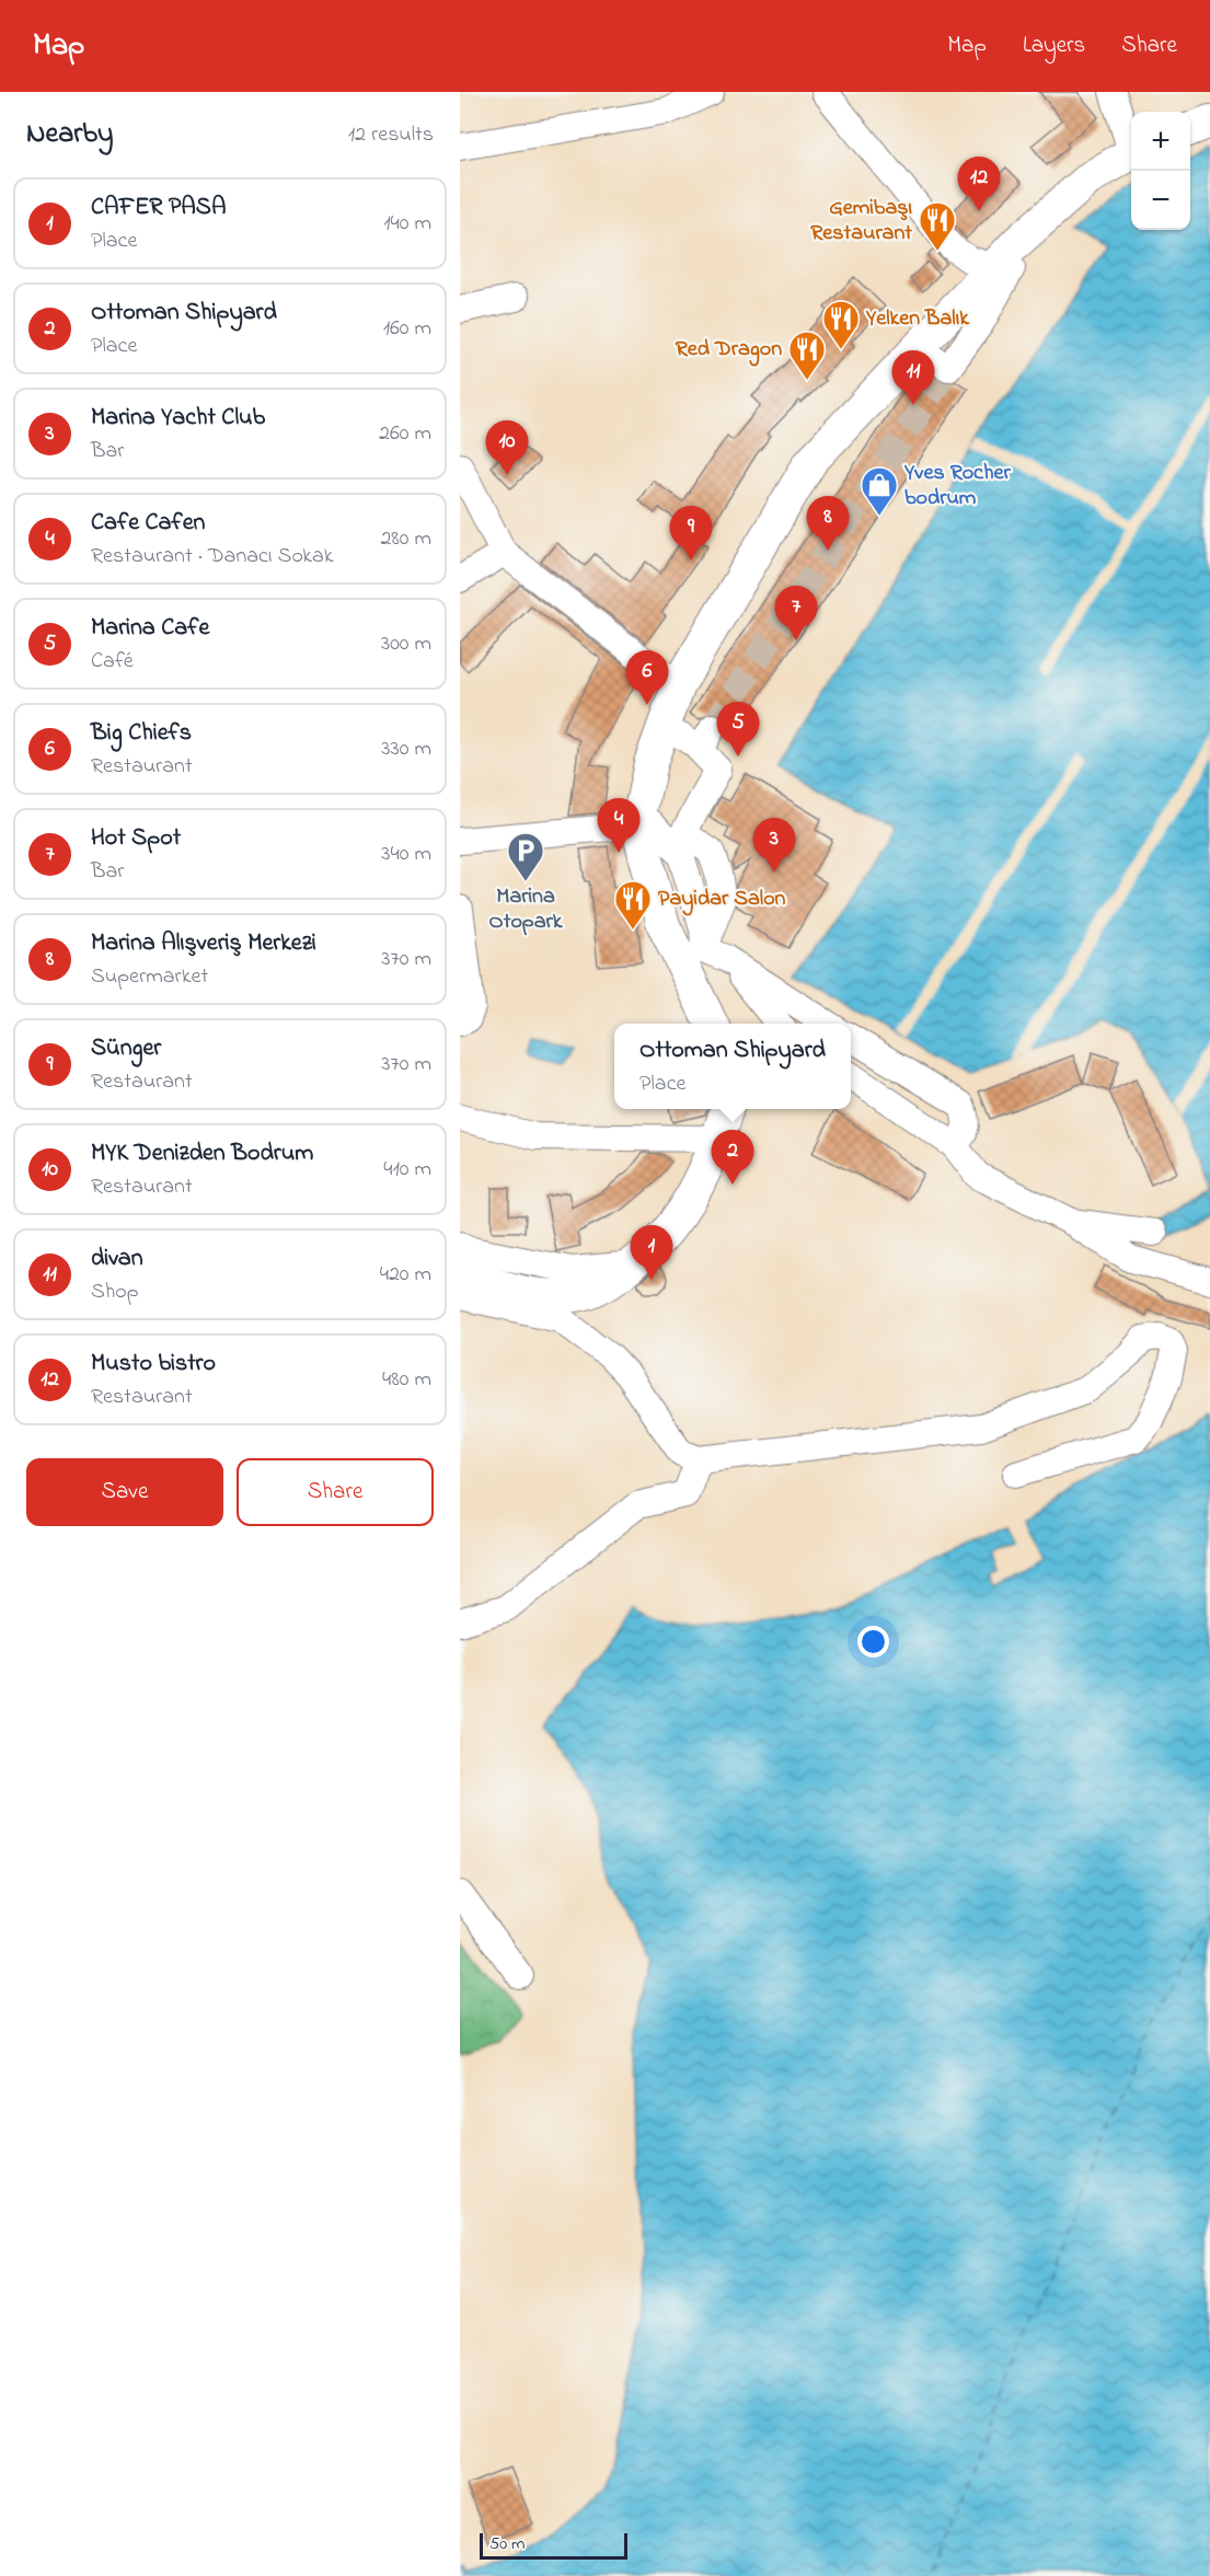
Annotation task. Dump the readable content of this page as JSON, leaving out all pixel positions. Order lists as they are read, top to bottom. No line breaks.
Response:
{"places":{"restaurant":["Gemibaşı Restaurant","Yelken Balık","Red Dragon","Payidar Salon"],"shop":["Yves Rocher bodrum"],"parking":["Marina Otopark"]},"scale_bar":"50 m","page":{"header":"Map","nav":["Map","Layers","Share"],"heading":["Nearby","12 results"],"map_buttons":["+","−"],"pins":["12","11","10","8","9","7","6","5","4","3","2","1"],"list":[{"mark":"1","name":"CAFER PASA","note":"Place","value":"140 m"},{"mark":"2","name":"Ottoman Shipyard","note":"Place","value":"160 m"},{"mark":"3","name":"Marina Yacht Club","note":"Bar","value":"260 m"},{"mark":"4","name":"Cafe Cafen","note":"Restaurant · Danacı Sokak","value":"280 m"},{"mark":"5","name":"Marina Cafe","note":"Café","value":"300 m"},{"mark":"6","name":"Big Chiefs","note":"Restaurant","value":"330 m"},{"mark":"7","name":"Hot Spot","note":"Bar","value":"340 m"},{"mark":"8","name":"Marina Alışveriş Merkezi","note":"Supermarket","value":"370 m"},{"mark":"9","name":"Sünger","note":"Restaurant","value":"370 m"},{"mark":"10","name":"MYK Denizden Bodrum","note":"Restaurant","value":"410 m"},{"mark":"11","name":"divan","note":"Shop","value":"420 m"},{"mark":"12","name":"Musto bistro","note":"Restaurant","value":"480 m"}],"popup":["Ottoman Shipyard","Place"],"buttons":["Save","Share"],"scale":"50 m"}}
